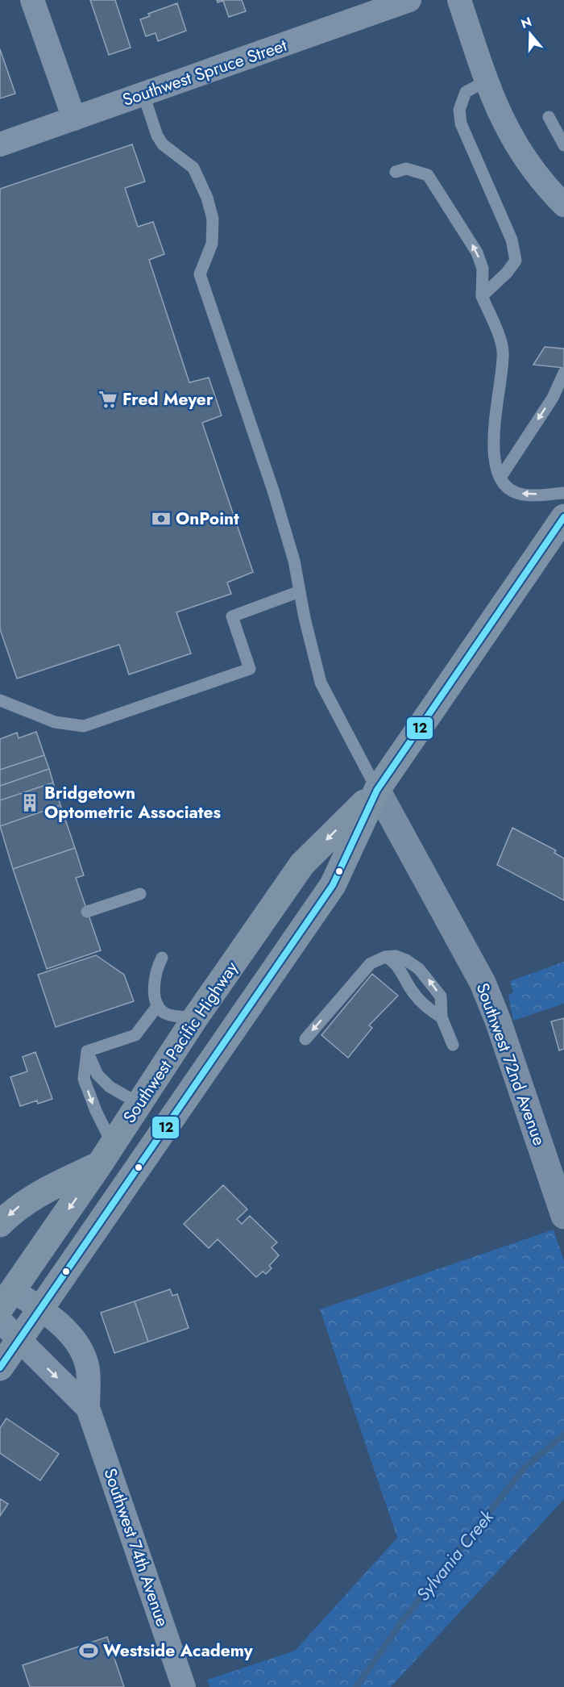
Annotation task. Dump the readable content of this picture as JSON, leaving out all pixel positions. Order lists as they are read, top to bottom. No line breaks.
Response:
{"streets":{"highway":["Southwest Pacific Highway"],"main road":["Southwest 72nd Avenue"],"street":["Southwest Spruce Street","Southwest 74th Avenue"]},"crossings":[["Southwest Pacific Highway","Southwest 72nd Avenue"],["Southwest Pacific Highway","Southwest 74th Avenue"]],"water":["Sylvania Creek"],"places":{"supermarket":["Fred Meyer"],"bank":["OnPoint"],"building":["Bridgetown Optometric Associates"],"sports":["Westside Academy"]},"lines":["transit line 12"],"north":"top"}
